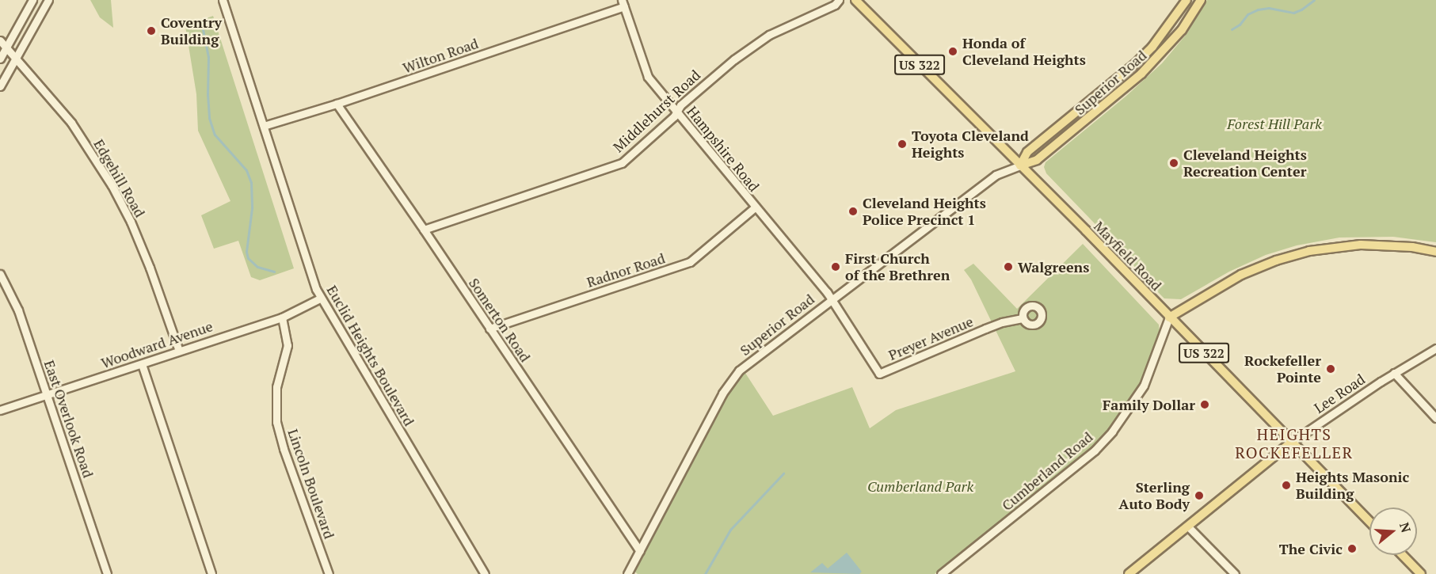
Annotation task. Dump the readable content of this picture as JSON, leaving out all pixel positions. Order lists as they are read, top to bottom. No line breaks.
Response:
{"streets":{"main road":["US 322","Superior Road","Mayfield Road","Lee Road"],"street":["Wilton Road","Middlehurst Road","Hampshire Road","Edgehill Road","Radnor Road","Somerton Road","Preyer Avenue","Woodward Avenue","Euclid Heights Boulevard","East Overlook Road","Cumberland Road","Lincoln Boulevard"]},"crossings":[["Wilton Road","Hampshire Road"],["Wilton Road","Somerton Road"],["Wilton Road","Euclid Heights Boulevard"],["Superior Road","Hampshire Road"],["Superior Road","Mayfield Road"],["Superior Road","Somerton Road"],["Superior Road","Preyer Avenue"],["Middlehurst Road","Hampshire Road"],["Middlehurst Road","Somerton Road"],["Hampshire Road","Radnor Road"],["Hampshire Road","Preyer Avenue"],["Edgehill Road","Woodward Avenue"],["Mayfield Road","Lee Road"],["Mayfield Road","Cumberland Road"],["Radnor Road","Somerton Road"],["Woodward Avenue","Euclid Heights Boulevard"],["Woodward Avenue","East Overlook Road"],["Woodward Avenue","Lincoln Boulevard"]],"districts":["HEIGHTS ROCKEFELLER"],"parks":["Forest Hill Park","Cumberland Park"],"places":["Coventry Building","Honda of Cleveland Heights","Toyota Cleveland Heights","Cleveland Heights Recreation Center","Cleveland Heights Police Precinct 1","First Church of the Brethren","Walgreens","Rockefeller Pointe","Family Dollar","Heights Masonic Building","Sterling Auto Body","The Civic"],"north":"right"}
